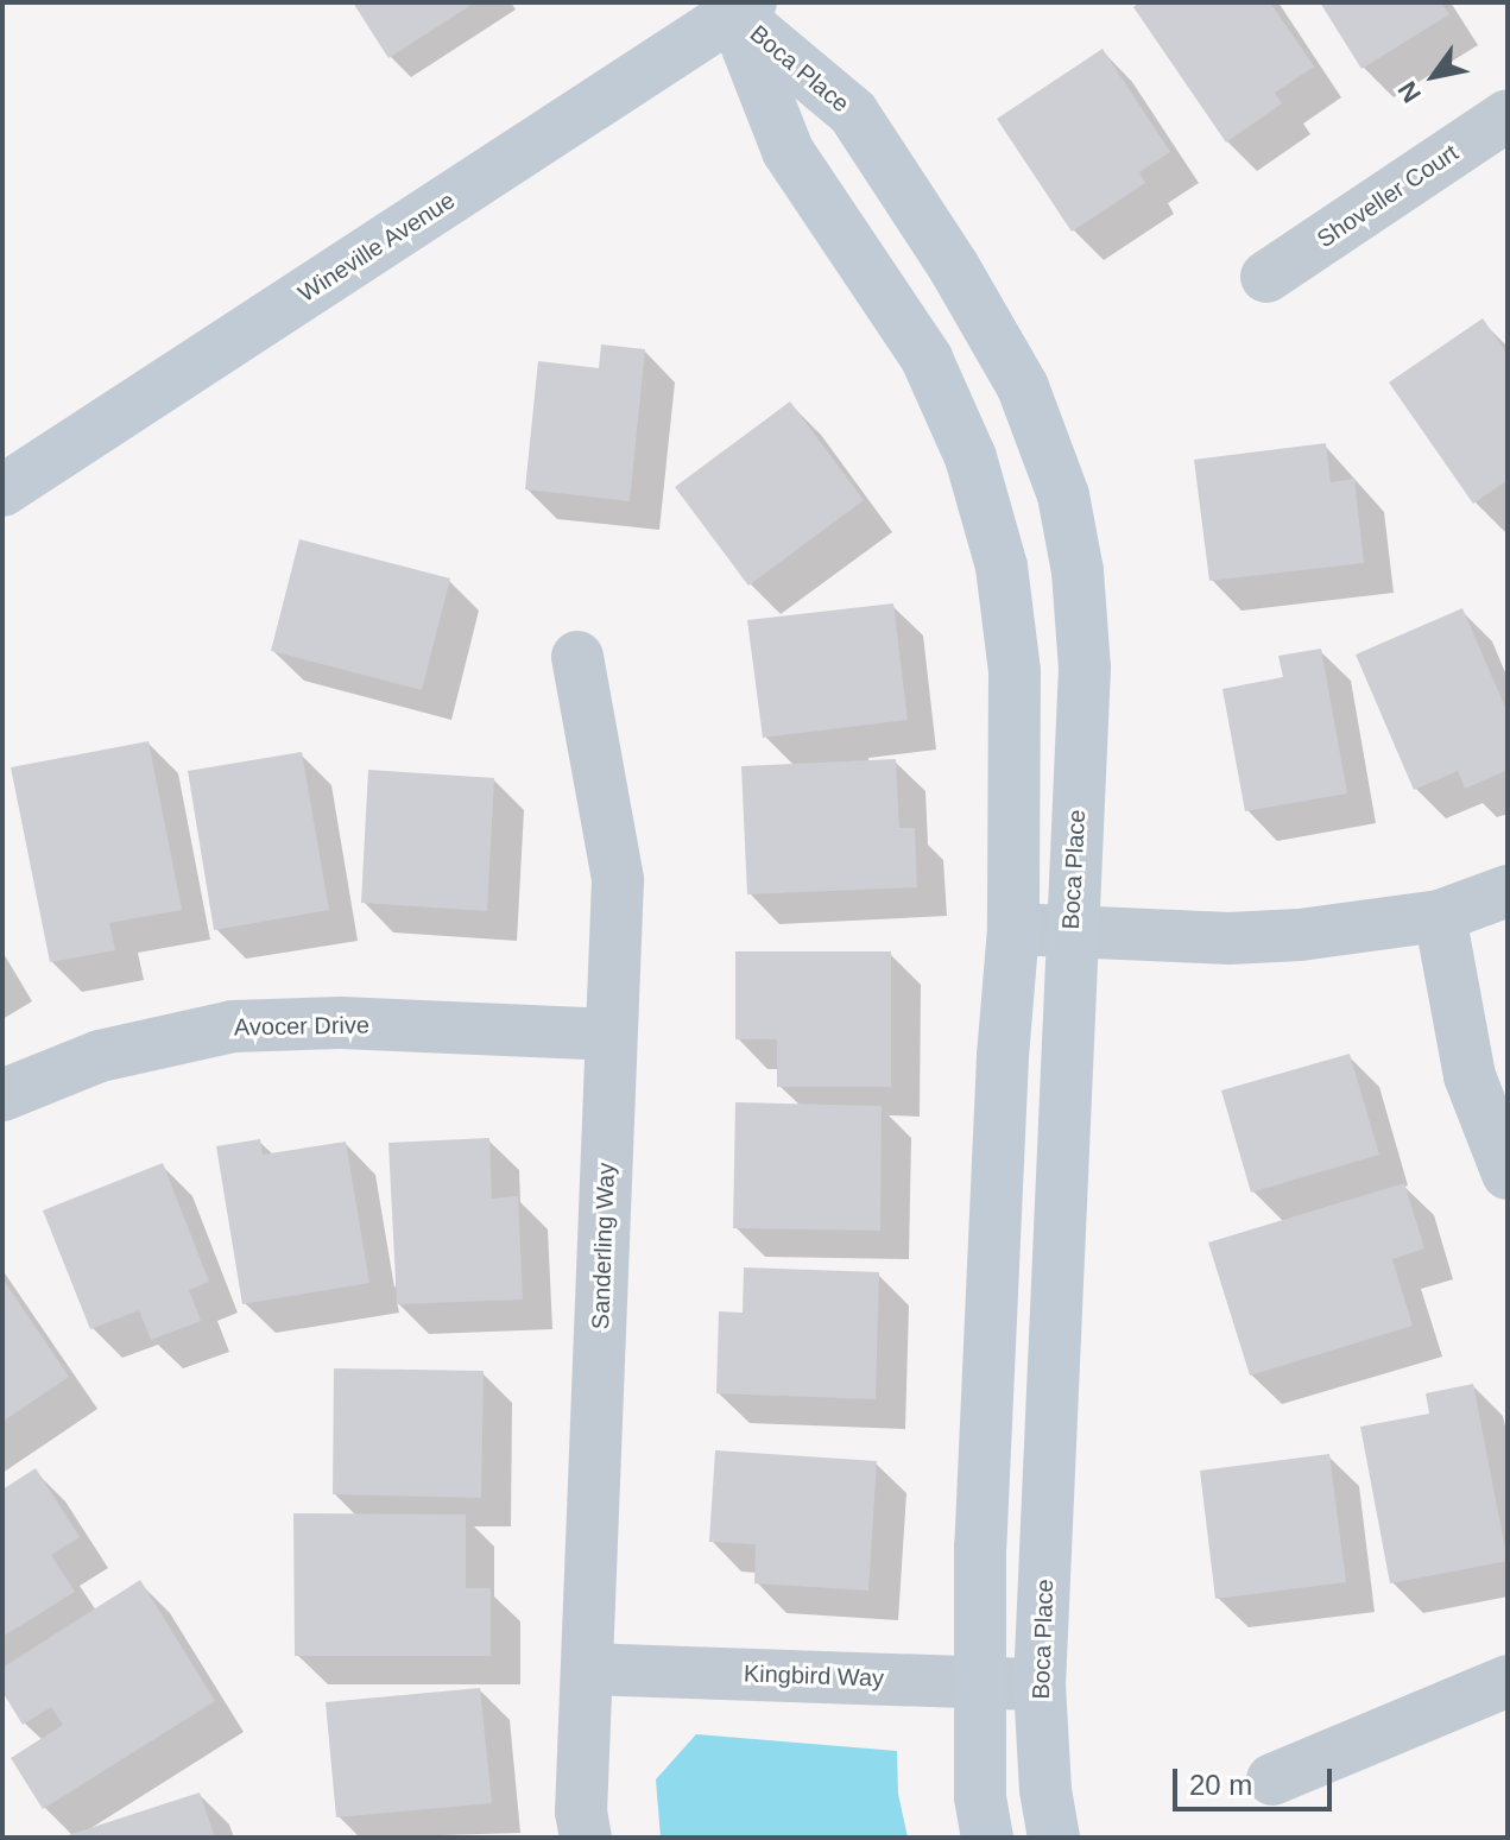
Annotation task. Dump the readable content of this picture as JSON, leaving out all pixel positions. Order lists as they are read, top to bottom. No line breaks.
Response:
{"streets":{"street":["Boca Place","Shoveller Court","Wineville Avenue","Avocer Drive","Sanderling Way","Kingbird Way"]},"crossings":[["Boca Place","Wineville Avenue"],["Boca Place","Kingbird Way"],["Avocer Drive","Sanderling Way"],["Sanderling Way","Kingbird Way"]],"scale_bar":"20 m","north":"bottom left"}
